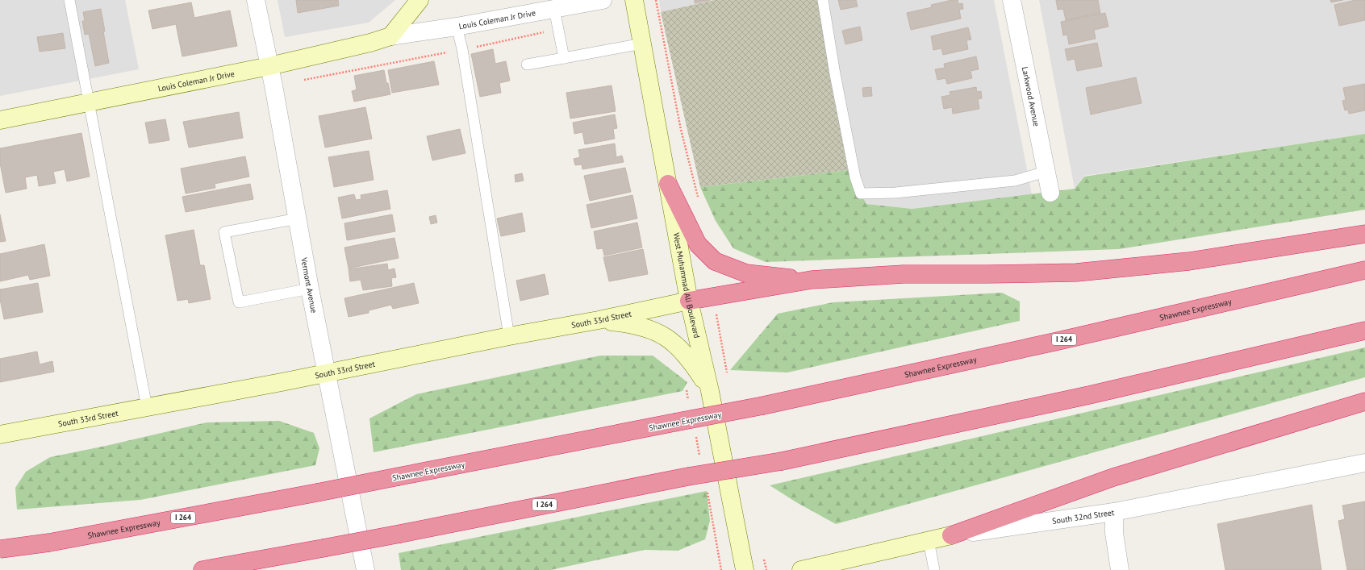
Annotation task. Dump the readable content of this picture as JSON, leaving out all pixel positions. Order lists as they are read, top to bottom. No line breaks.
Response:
{"streets":{"highway":["Shawnee Expressway","I 264"],"main road":["Louis Coleman Jr Drive","West Muhammad Ali Boulevard","South 33rd Street","South 32nd Street"],"street":["Larkwood Avenue","Vermont Avenue"]},"crossings":[["Louis Coleman Jr Drive","Vermont Avenue"],["Vermont Avenue","South 33rd Street"],["West Muhammad Ali Boulevard","South 33rd Street"]]}
